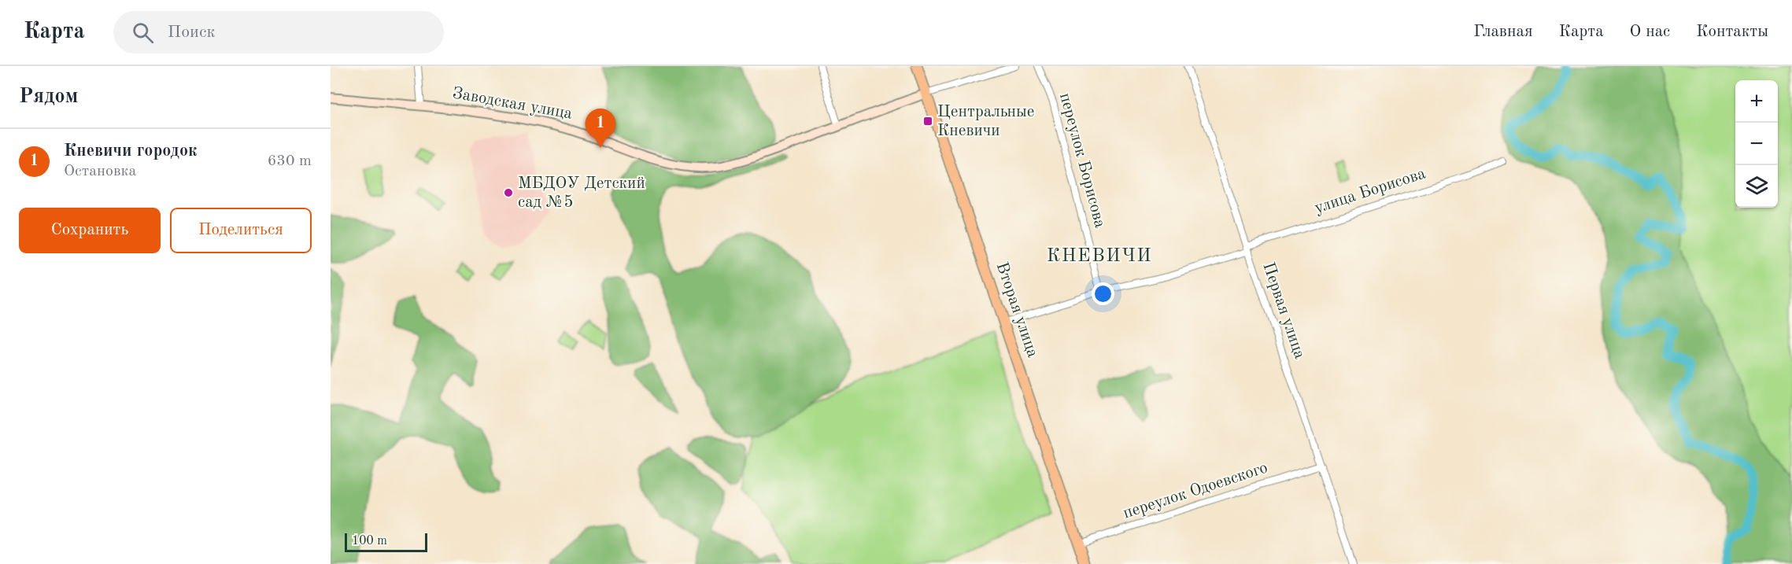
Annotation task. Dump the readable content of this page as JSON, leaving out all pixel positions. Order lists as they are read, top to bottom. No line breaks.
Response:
{"streets":{"main road":["Вторая улица"],"street":["Заводская улица","переулок Борисова","улица Борисова","Первая улица","переулок Одоевского"]},"crossings":[["Заводская улица","Вторая улица"],["улица Борисова","Первая улица"],["Вторая улица","переулок Одоевского"],["Первая улица","переулок Одоевского"]],"districts":["КНЕВИЧИ"],"places":{"transit":["Центральные Кневичи"],"other":["МБДОУ Детский сад №5"]},"scale_bar":"100 m","page":{"header":"Карта","search":"Поиск","nav":["Главная","Карта","О нас","Контакты"],"heading":"Рядом","map_buttons":["+","−"],"pins":"1","list":[{"mark":"1","name":"Кневичи городок","note":"Остановка","value":"630 m"}],"buttons":["Сохранить","Поделиться"],"scale":"100 m"}}
